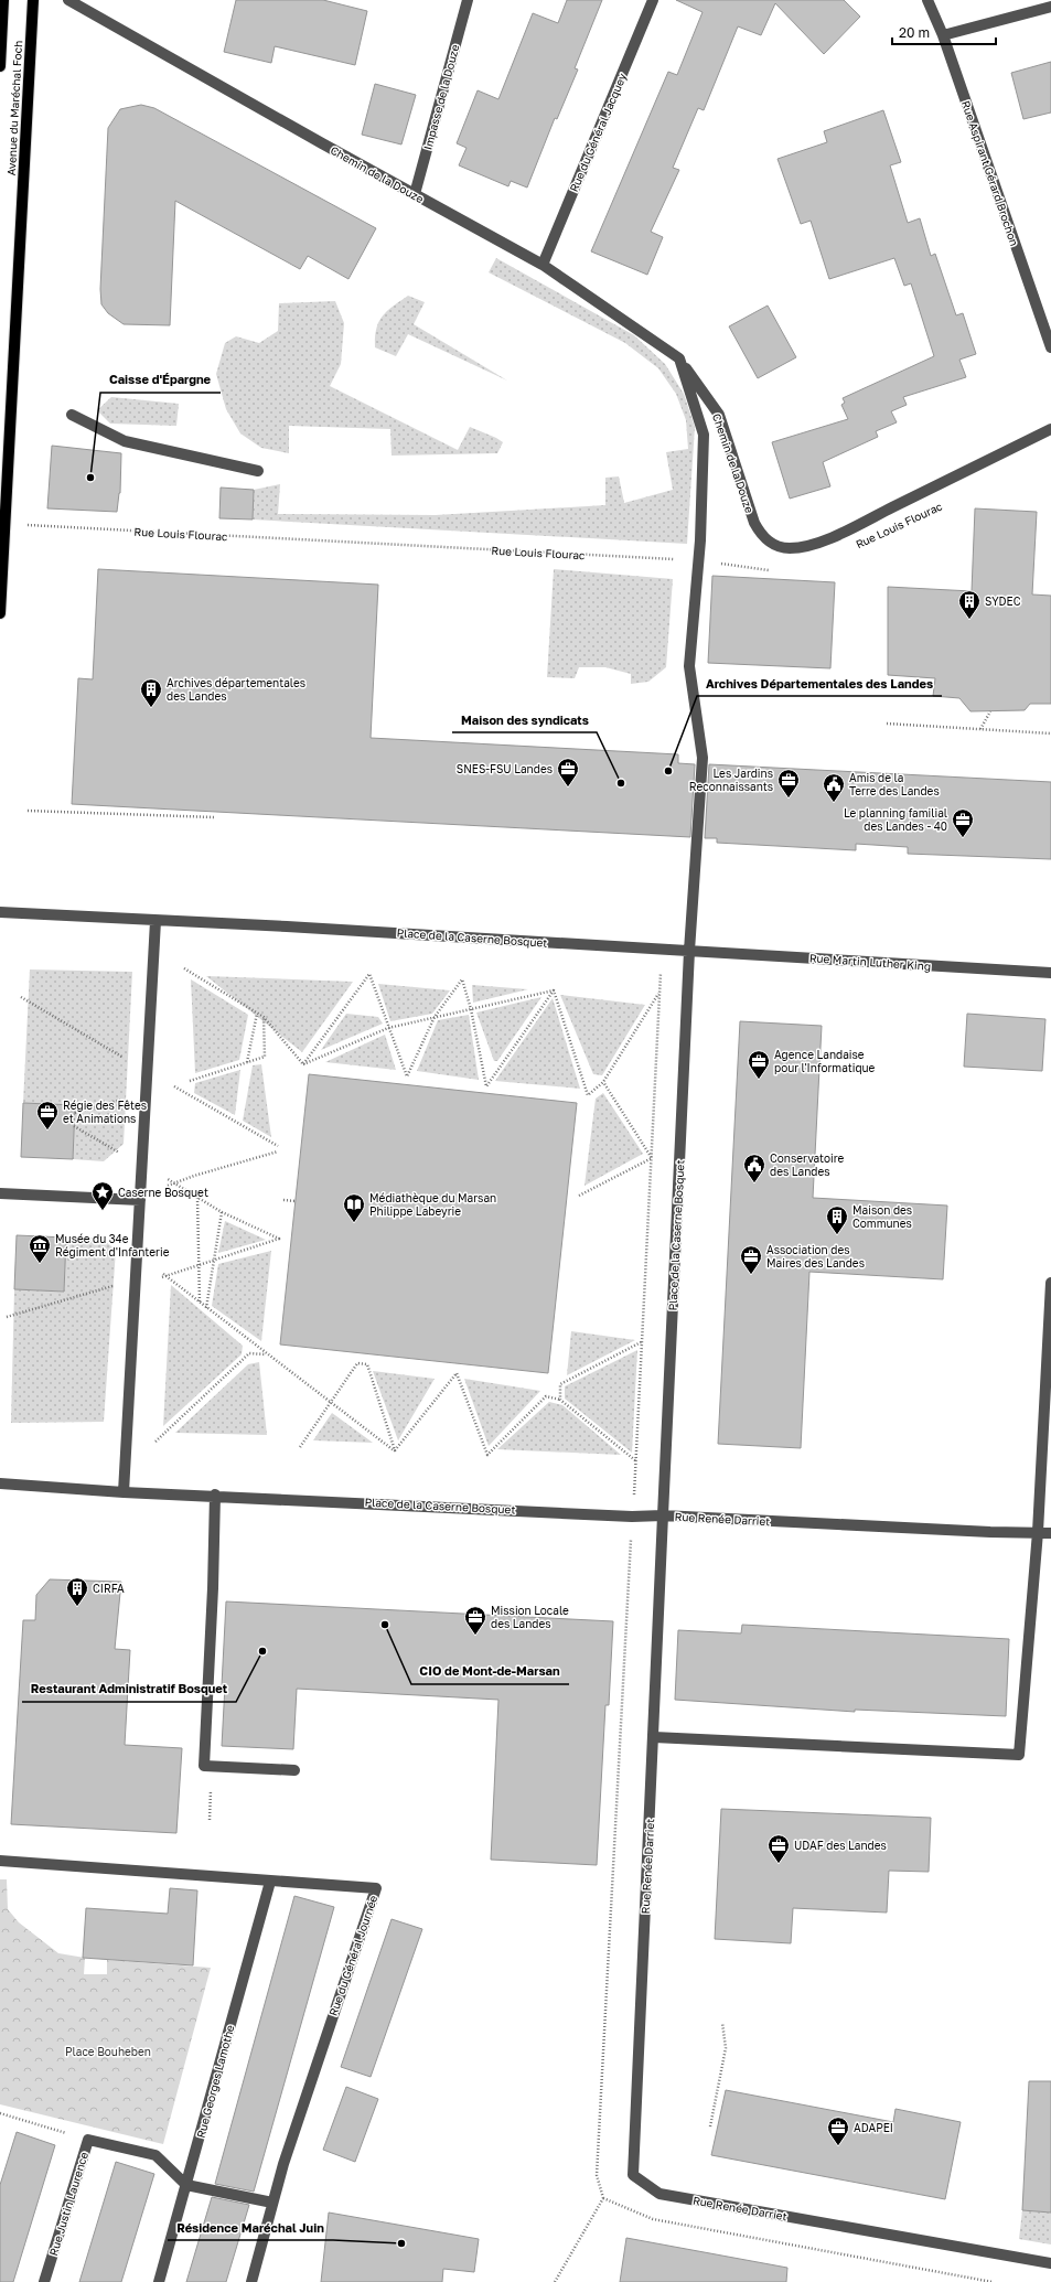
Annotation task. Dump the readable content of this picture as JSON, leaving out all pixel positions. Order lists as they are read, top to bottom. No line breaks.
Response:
{"streets":{"main road":["Avenue du Maréchal Foch"],"street":["Impasse de la Douze","Rue du Général Jacquey","Rue Aspirant Gérard Brochon","Chemin de la Douze","Rue Louis Flourac","Place de la Caserne Bosquet","Rue Martin Luther King","Rue Renée Darriet","Rue du Général Journée","Rue Georges Lamothe","Rue Justin Laurence"]},"crossings":[["Impasse de la Douze","Chemin de la Douze"],["Avenue du Maréchal Foch","Rue Louis Flourac"],["Rue du Général Jacquey","Chemin de la Douze"],["Chemin de la Douze","Rue Louis Flourac"],["Chemin de la Douze","Place de la Caserne Bosquet"],["Chemin de la Douze","Rue Martin Luther King"],["Place de la Caserne Bosquet","Rue Martin Luther King"],["Place de la Caserne Bosquet","Rue Renée Darriet"],["Rue du Général Journée","Rue Georges Lamothe"],["Rue du Général Journée","Rue Justin Laurence"],["Rue Georges Lamothe","Rue Justin Laurence"]],"parks":["Place Bouheben"],"places":{"other":["Caisse d'Épargne","Archives Départementales des Landes","Maison des syndicats","CIO de Mont-de-Marsan","Restaurant Administratif Bosquet","Résidence Maréchal Juin"],"building":["SYDEC","Archives départementales des Landes","Maison des Communes","CIRFA"],"office":["SNES-FSU Landes","Les Jardins Reconnaissants","Le planning familial des Landes - 40","Agence Landaise pour l'Informatique","Régie des Fêtes et Animations","Association des Maires des Landes","Mission Locale des Landes","UDAF des Landes","ADAPEI"],"public building":["Amis de la Terre des Landes","Conservatoire des Landes"],"place":["Caserne Bosquet"],"library":["Médiathèque du Marsan Philippe Labeyrie"],"museum":["Musée du 34e Régiment d'Infanterie"]},"scale_bar":"20 m"}
